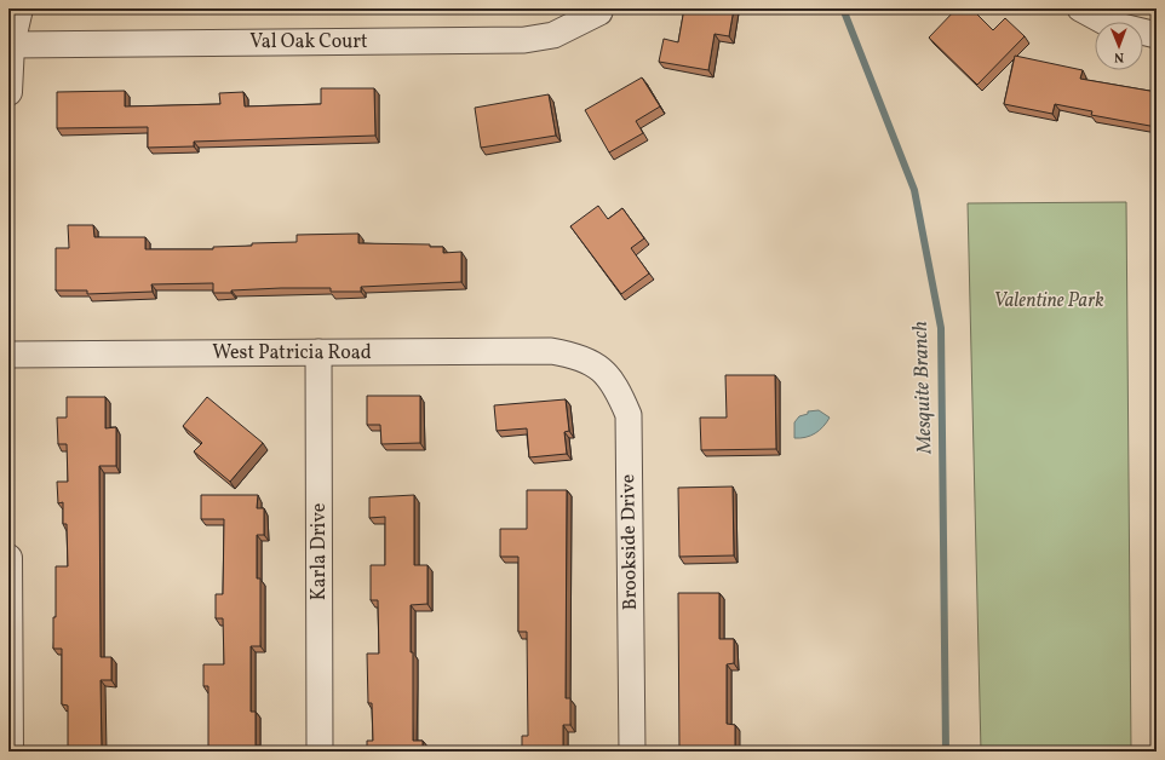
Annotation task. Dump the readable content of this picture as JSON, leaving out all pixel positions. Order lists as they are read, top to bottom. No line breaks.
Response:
{"streets":{"street":["Val Oak Court","West Patricia Road","Brookside Drive","Karla Drive"]},"crossings":[["West Patricia Road","Brookside Drive"],["West Patricia Road","Karla Drive"]],"water":["Mesquite Branch"],"parks":["Valentine Park"],"north":"bottom"}
